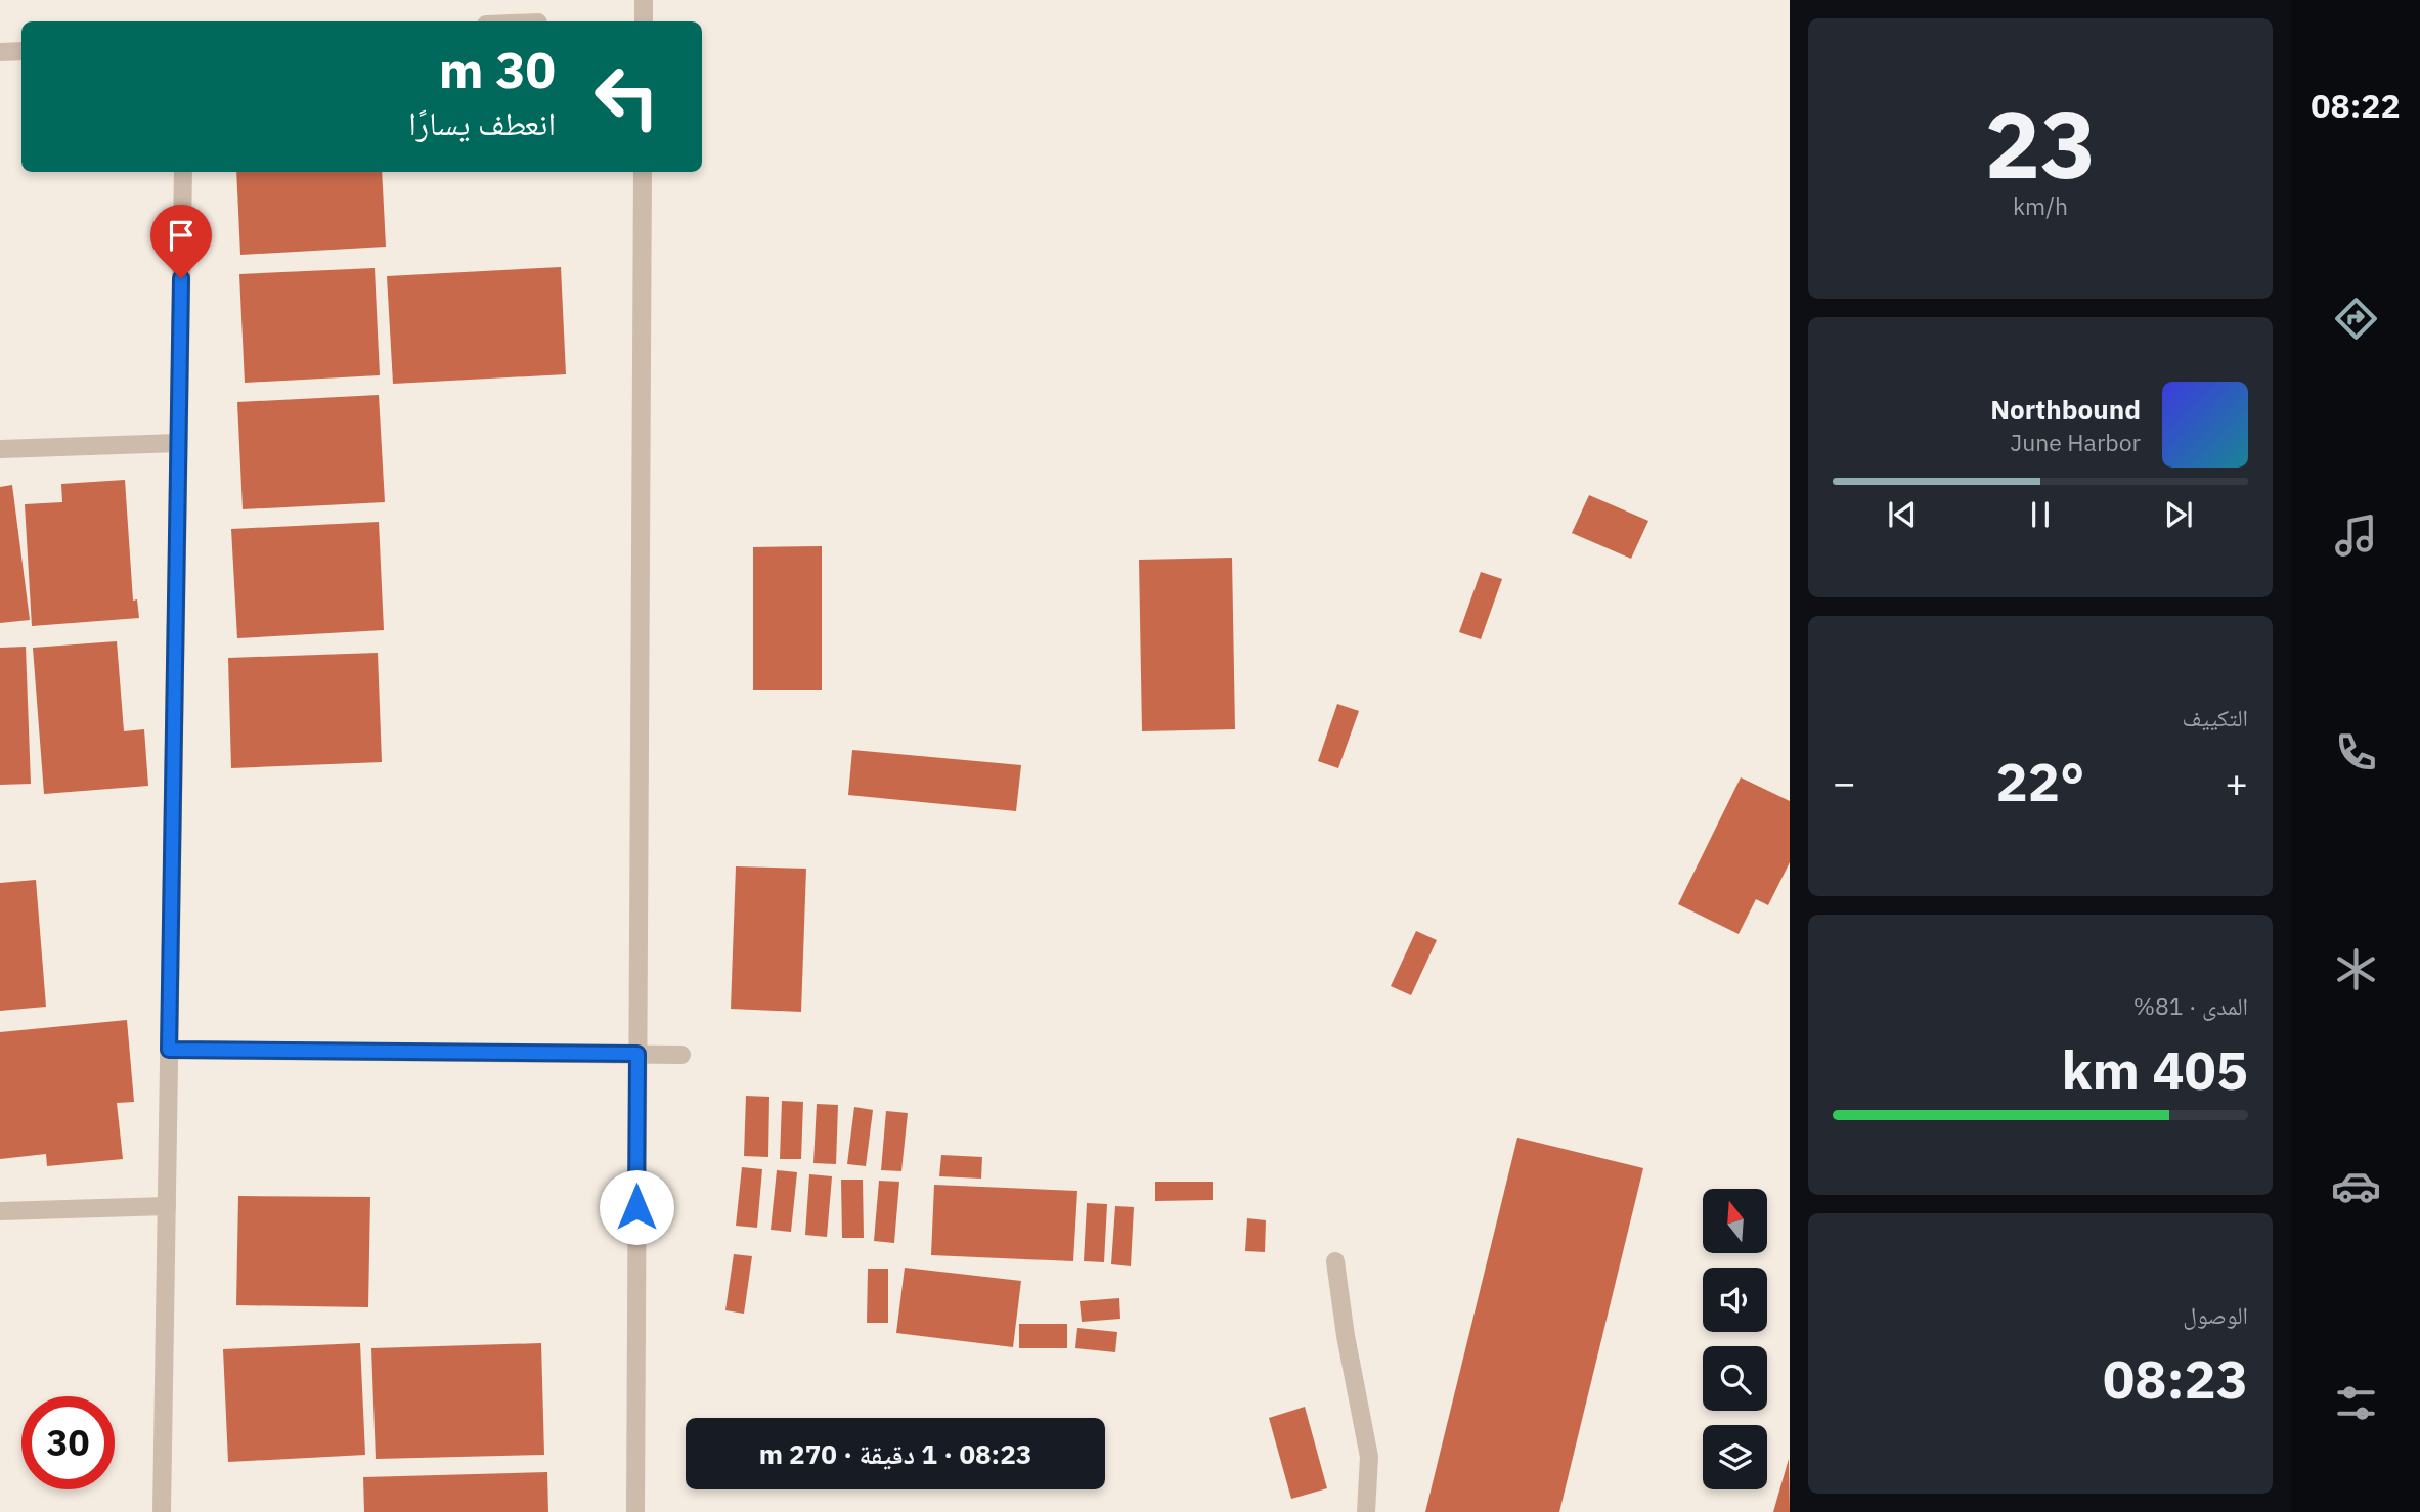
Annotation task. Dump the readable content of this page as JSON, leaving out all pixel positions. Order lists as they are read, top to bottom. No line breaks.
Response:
{"north":"top","page":{"tabs":"08:22","tile":[["23","km/h"],"التكييف",["المدى · 81%","405 km"],["الوصول","08:23"]],"turn":["30 m","انعطف يسارًا"],"song":["Northbound","June Harbor"],"heat":["−","22°","+"],"limit":"30","trip":"08:23 · 1 دقيقة · 270 m"}}
